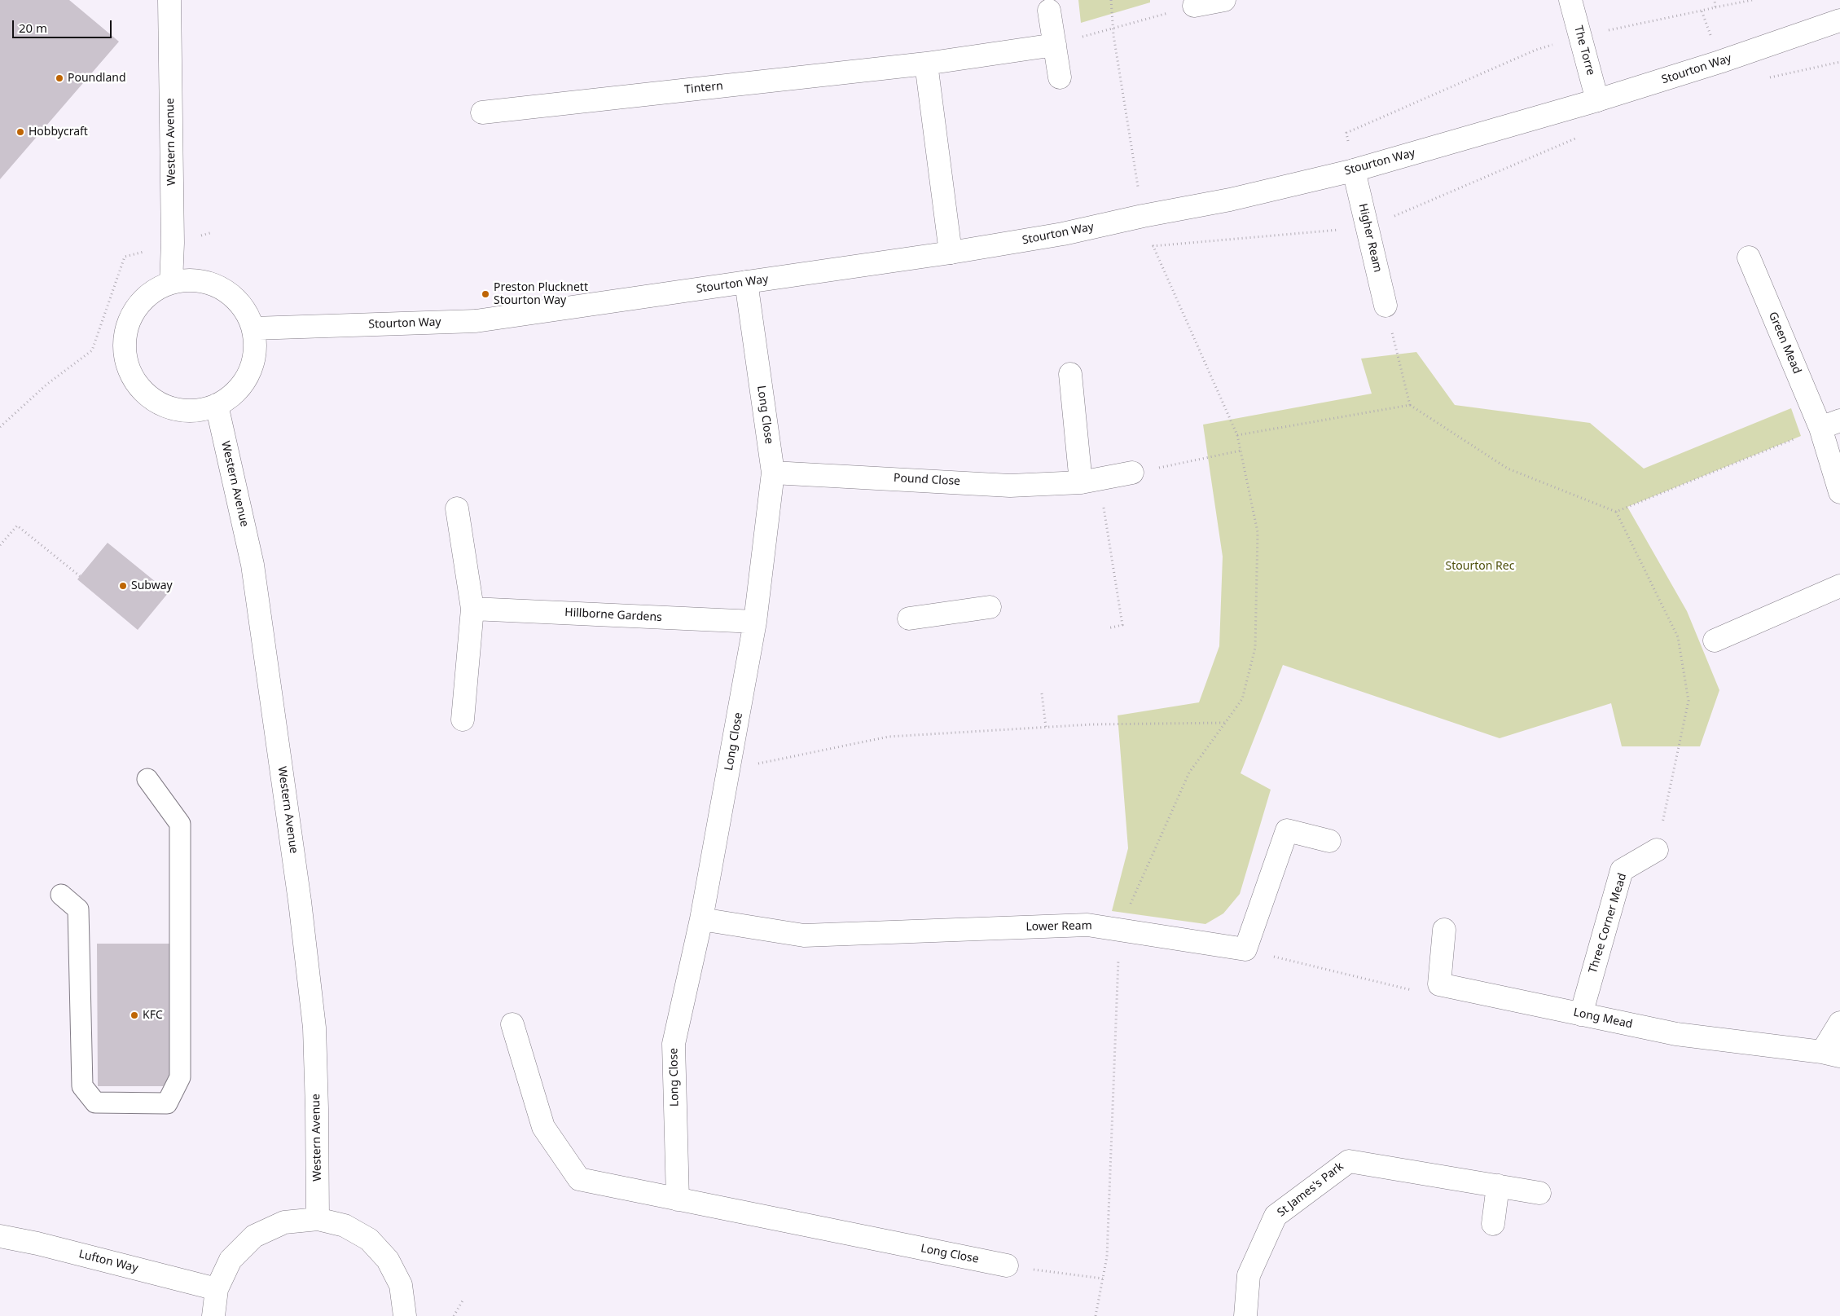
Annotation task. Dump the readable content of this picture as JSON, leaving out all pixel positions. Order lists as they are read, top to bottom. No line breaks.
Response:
{"streets":{"street":["The Torre","Stourton Way","Tintern","Western Avenue","Higher Ream","Green Mead","Long Close","Pound Close","Hillborne Gardens","Three Corner Mead","Lower Ream","Long Mead","St James's Park","Lufton Way"]},"crossings":[["The Torre","Stourton Way"],["Stourton Way","Western Avenue"],["Stourton Way","Higher Ream"],["Stourton Way","Long Close"],["Long Close","Pound Close"],["Long Close","Hillborne Gardens"],["Long Close","Lower Ream"],["Three Corner Mead","Long Mead"]],"parks":["Stourton Rec"],"places":["Poundland","Hobbycraft","Preston Plucknett Stourton Way","Subway","KFC"],"scale_bar":"20 m"}
